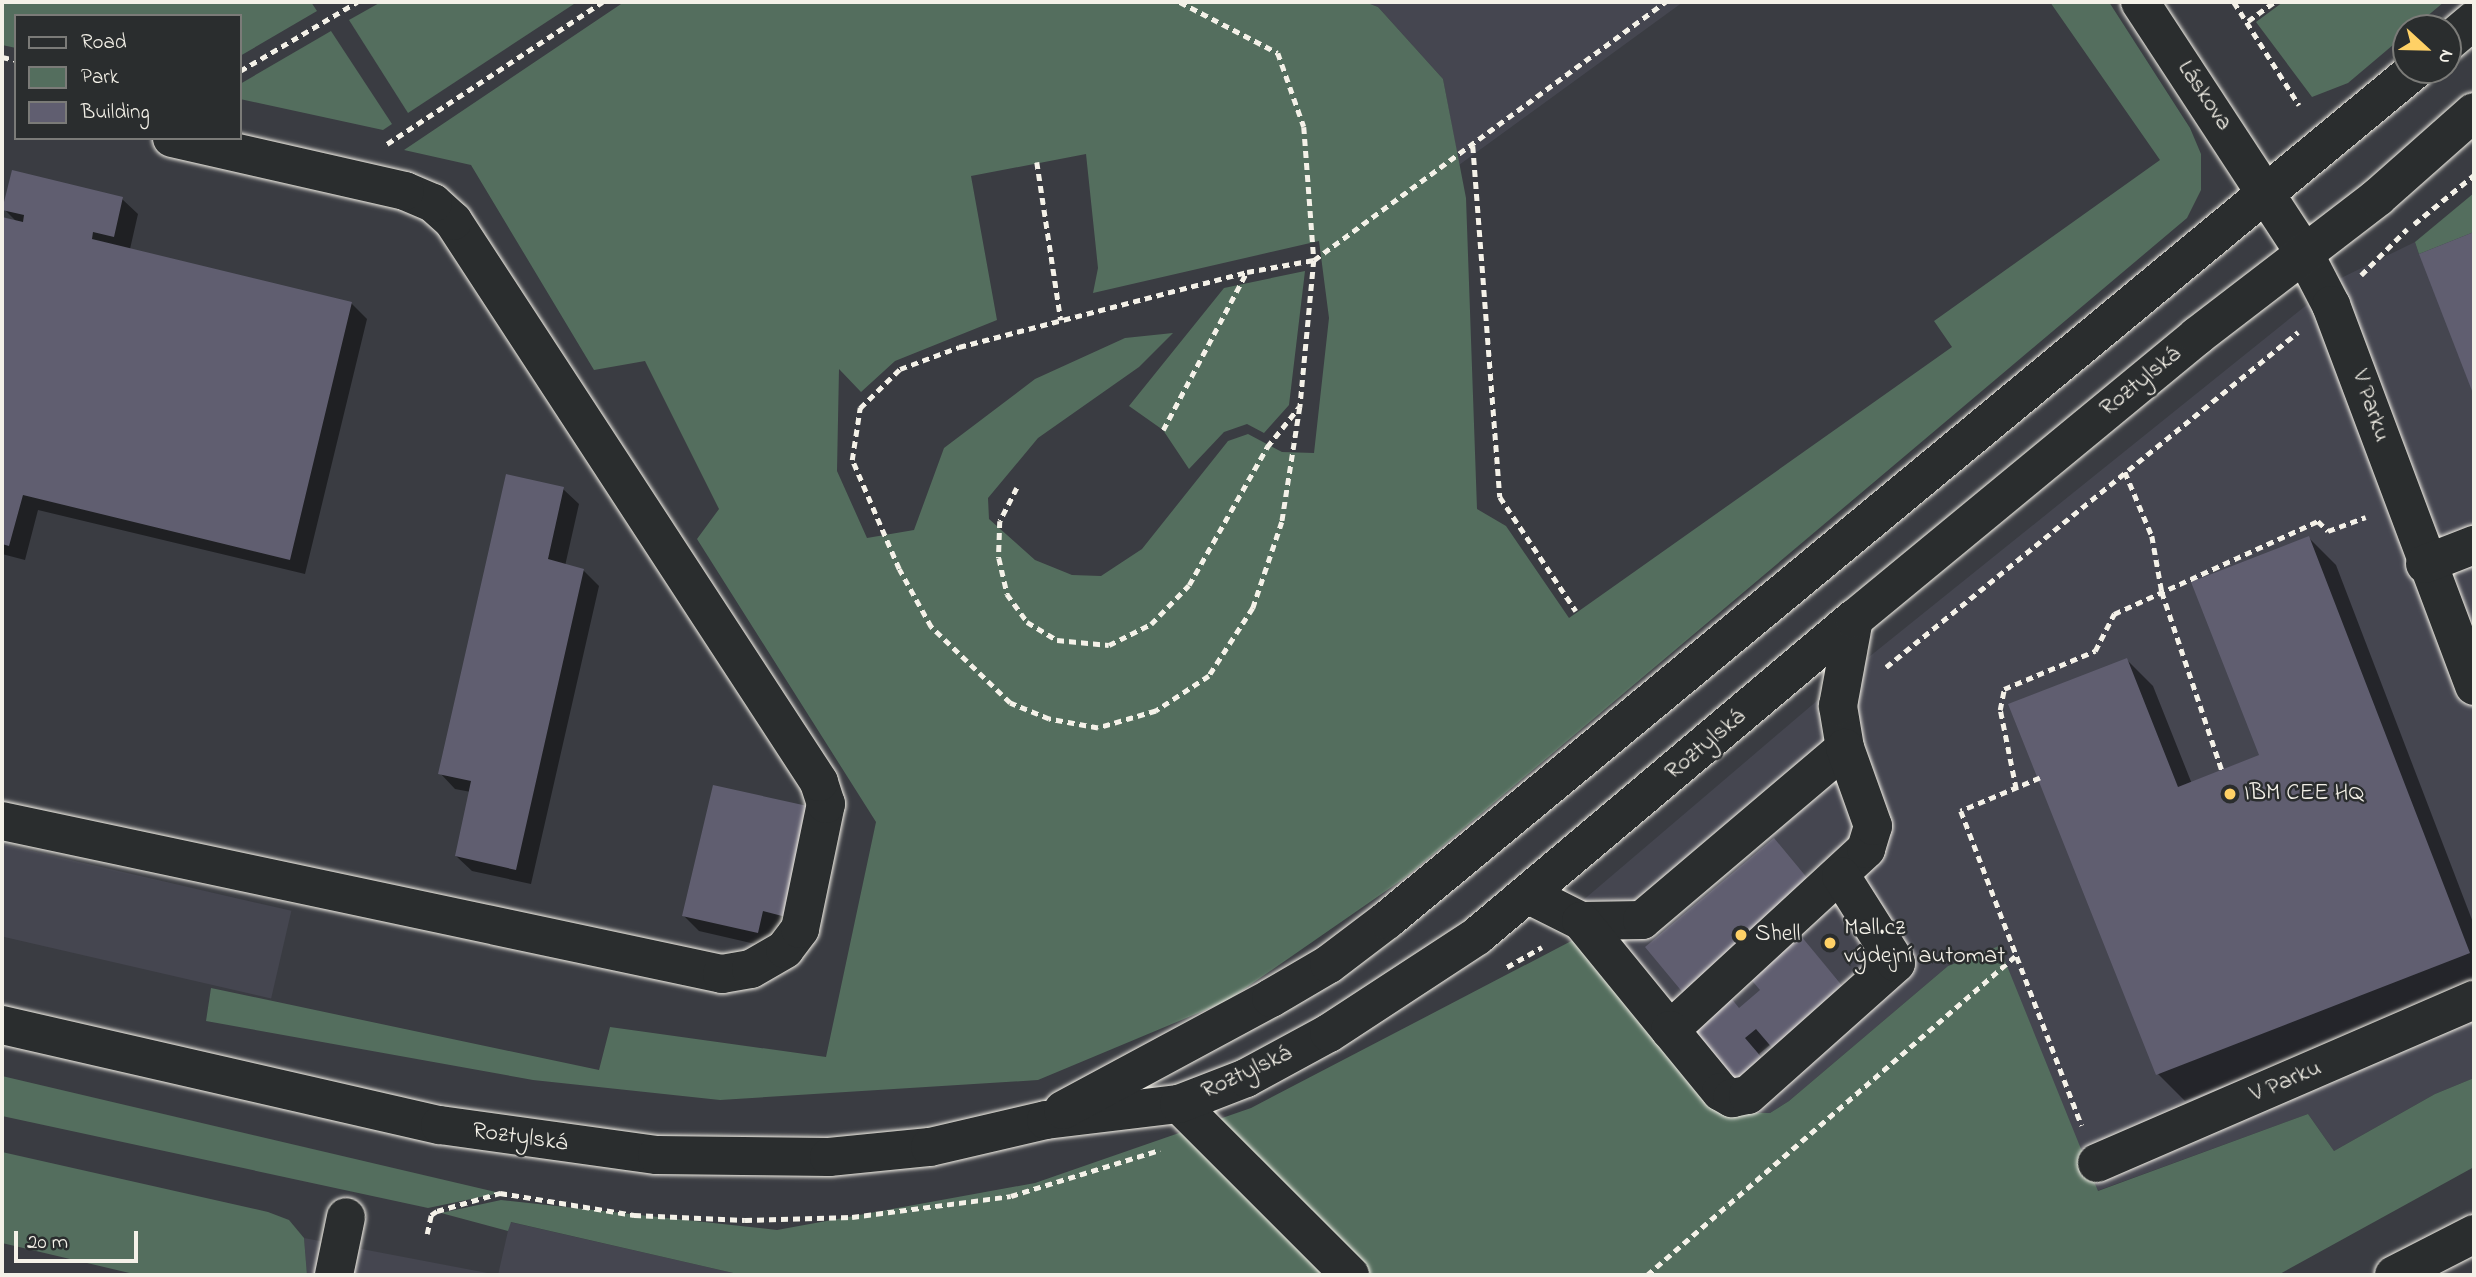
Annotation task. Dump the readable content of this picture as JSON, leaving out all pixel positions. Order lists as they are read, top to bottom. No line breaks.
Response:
{"streets":{"main road":["Láskova","Roztylská","V Parku"]},"crossings":[["Láskova","Roztylská"],["Roztylská","V Parku"]],"places":["IBM CEE HQ","Shell","Mall.cz výdejní automat"],"legend":["Road","Park","Building"],"scale_bar":"20 m","north":"right"}
